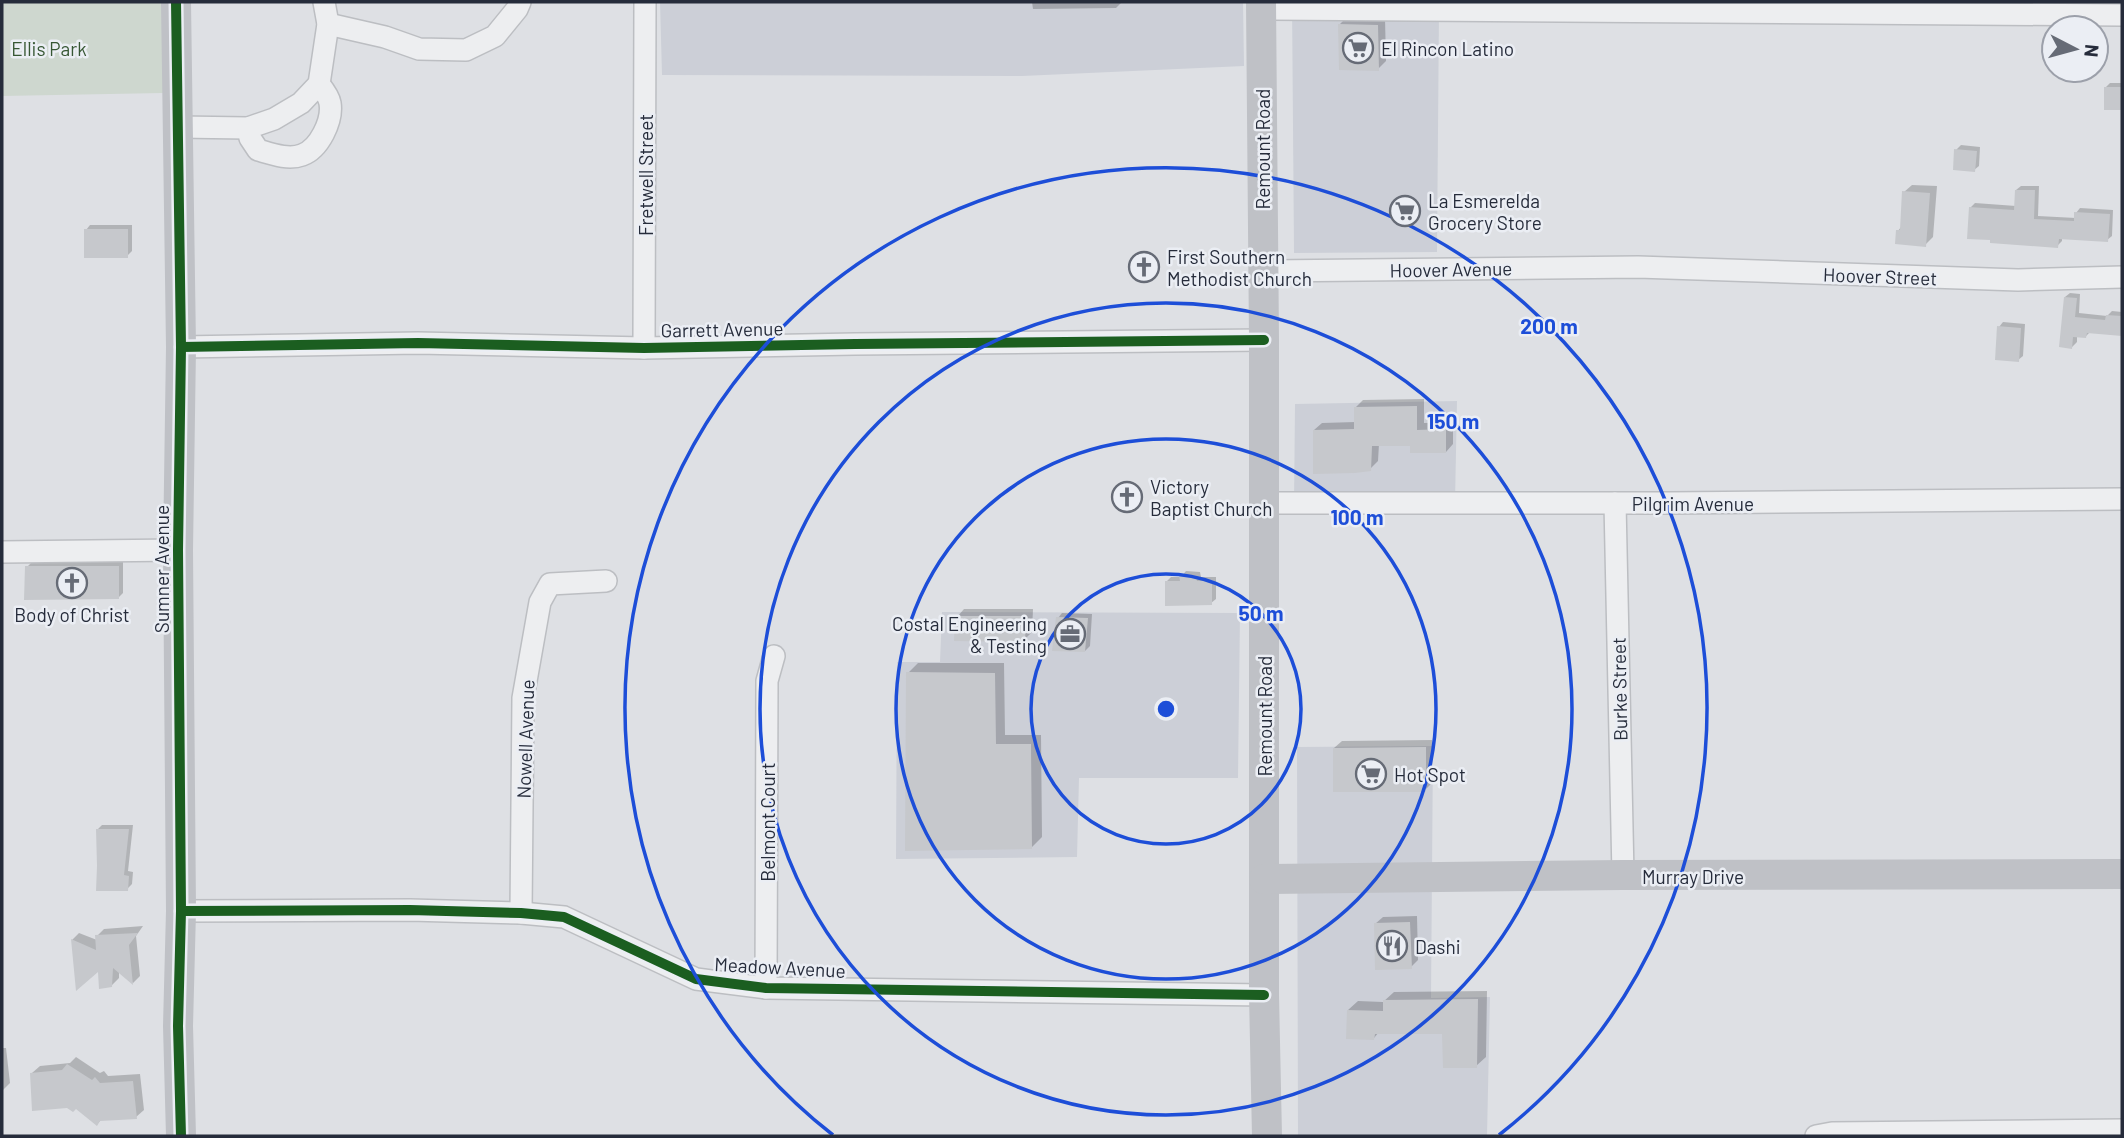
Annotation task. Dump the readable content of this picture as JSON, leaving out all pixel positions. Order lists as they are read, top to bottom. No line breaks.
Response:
{"streets":{"street":["Remount Road","Fretwell Street","Hoover Avenue","Hoover Street","Garrett Avenue","Pilgrim Avenue","Sumner Avenue","Burke Street","Nowell Avenue","Belmont Court","Murray Drive","Meadow Avenue"]},"crossings":[["Remount Road","Hoover Avenue"],["Remount Road","Garrett Avenue"],["Remount Road","Pilgrim Avenue"],["Remount Road","Murray Drive"],["Remount Road","Meadow Avenue"],["Fretwell Street","Garrett Avenue"],["Hoover Avenue","Hoover Street"],["Garrett Avenue","Sumner Avenue"],["Pilgrim Avenue","Burke Street"],["Sumner Avenue","Meadow Avenue"],["Burke Street","Murray Drive"],["Nowell Avenue","Meadow Avenue"],["Belmont Court","Meadow Avenue"]],"parks":["Ellis Park"],"places":{"supermarket":["El Rincon Latino","La Esmerelda Grocery Store","Hot Spot"],"church":["First Southern Methodist Church","Victory Baptist Church","Body of Christ"],"office":["Costal Engineering & Testing"],"restaurant":["Dashi"]},"north":"right","rings":["200 m","150 m","100 m","50 m"]}
